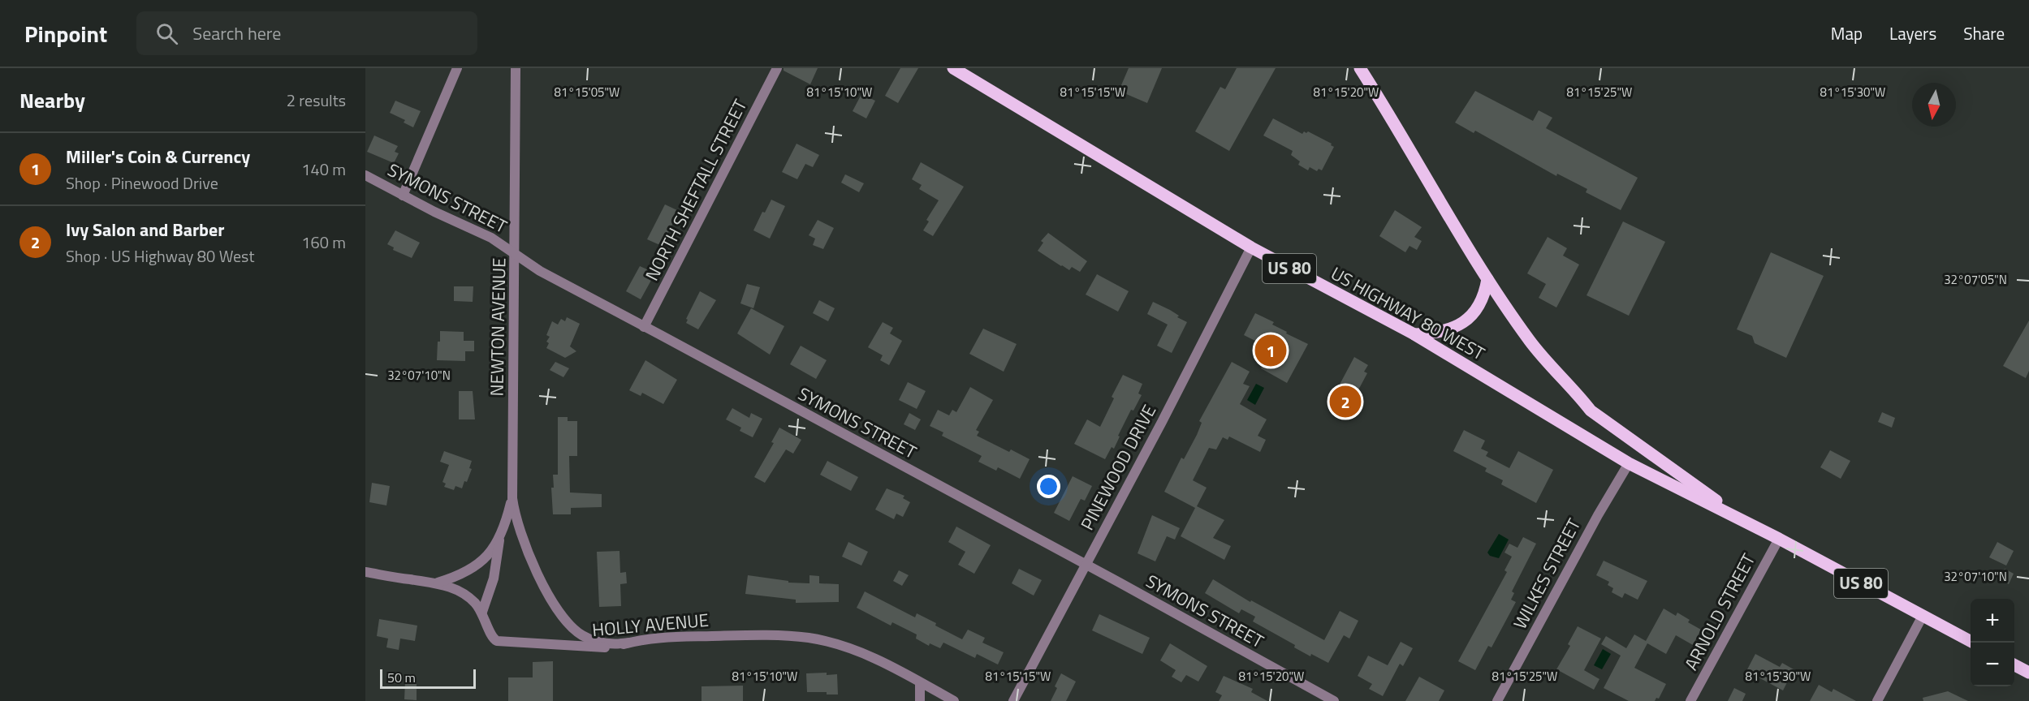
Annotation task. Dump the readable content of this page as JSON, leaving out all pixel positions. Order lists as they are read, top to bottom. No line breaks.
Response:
{"streets":{"main road":["US 80","US HIGHWAY 80 WEST"],"street":["NORTH SHEFTALL STREET","SYMONS STREET","NEWTON AVENUE","PINEWOOD DRIVE","WILKES STREET","ARNOLD STREET","HOLLY AVENUE"]},"crossings":[["NORTH SHEFTALL STREET","SYMONS STREET"],["SYMONS STREET","NEWTON AVENUE"],["SYMONS STREET","PINEWOOD DRIVE"],["US HIGHWAY 80 WEST","PINEWOOD DRIVE"],["US HIGHWAY 80 WEST","WILKES STREET"],["US HIGHWAY 80 WEST","ARNOLD STREET"],["NEWTON AVENUE","HOLLY AVENUE"]],"scale_bar":"50 m","north":"bottom","page":{"header":"Pinpoint","search":"Search here","nav":["Map","Layers","Share"],"heading":["Nearby","2 results"],"list":[{"mark":"1","name":"Miller's Coin & Currency","note":"Shop · Pinewood Drive","value":"140 m"},{"mark":"2","name":"Ivy Salon and Barber","note":"Shop · US Highway 80 West","value":"160 m"}],"pins":["1","2"],"map_buttons":["+","−"],"scale":"50 m"},"coordinates":["81°15'05\"W","81°15'10\"W","81°15'15\"W","81°15'20\"W","81°15'25\"W","81°15'30\"W","32°07'05\"N","32°07'10\"N"]}
